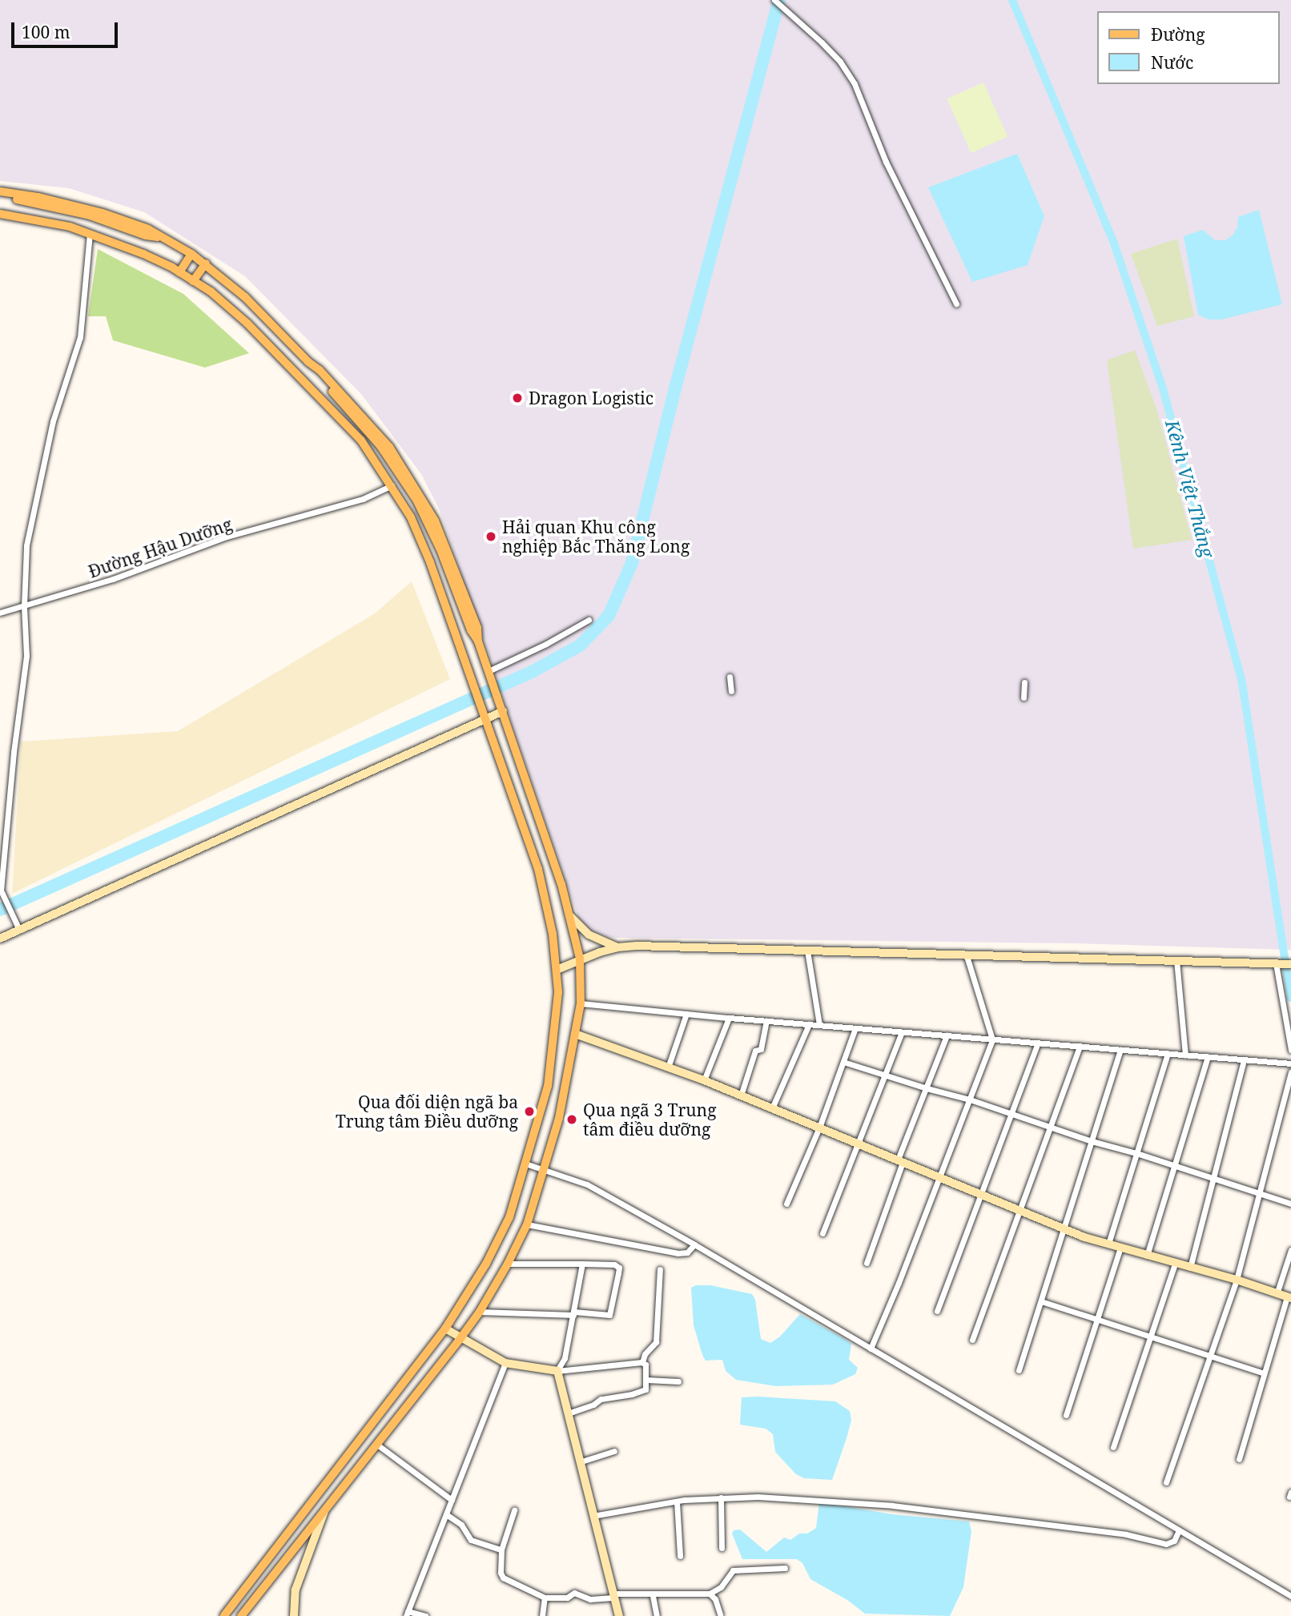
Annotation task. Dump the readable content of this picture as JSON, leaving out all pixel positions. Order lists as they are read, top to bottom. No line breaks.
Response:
{"streets":{"street":["Đường Hậu Dưỡng"]},"water":["Kênh Việt Thắng"],"places":["Dragon Logistic","Hải quan Khu công nghiệp Bắc Thăng Long","Qua đối diện ngã ba Trung tâm Điều dưỡng","Qua ngã 3 Trung tâm điều dưỡng"],"legend":["Đường","Nước"],"scale_bar":"100 m"}
